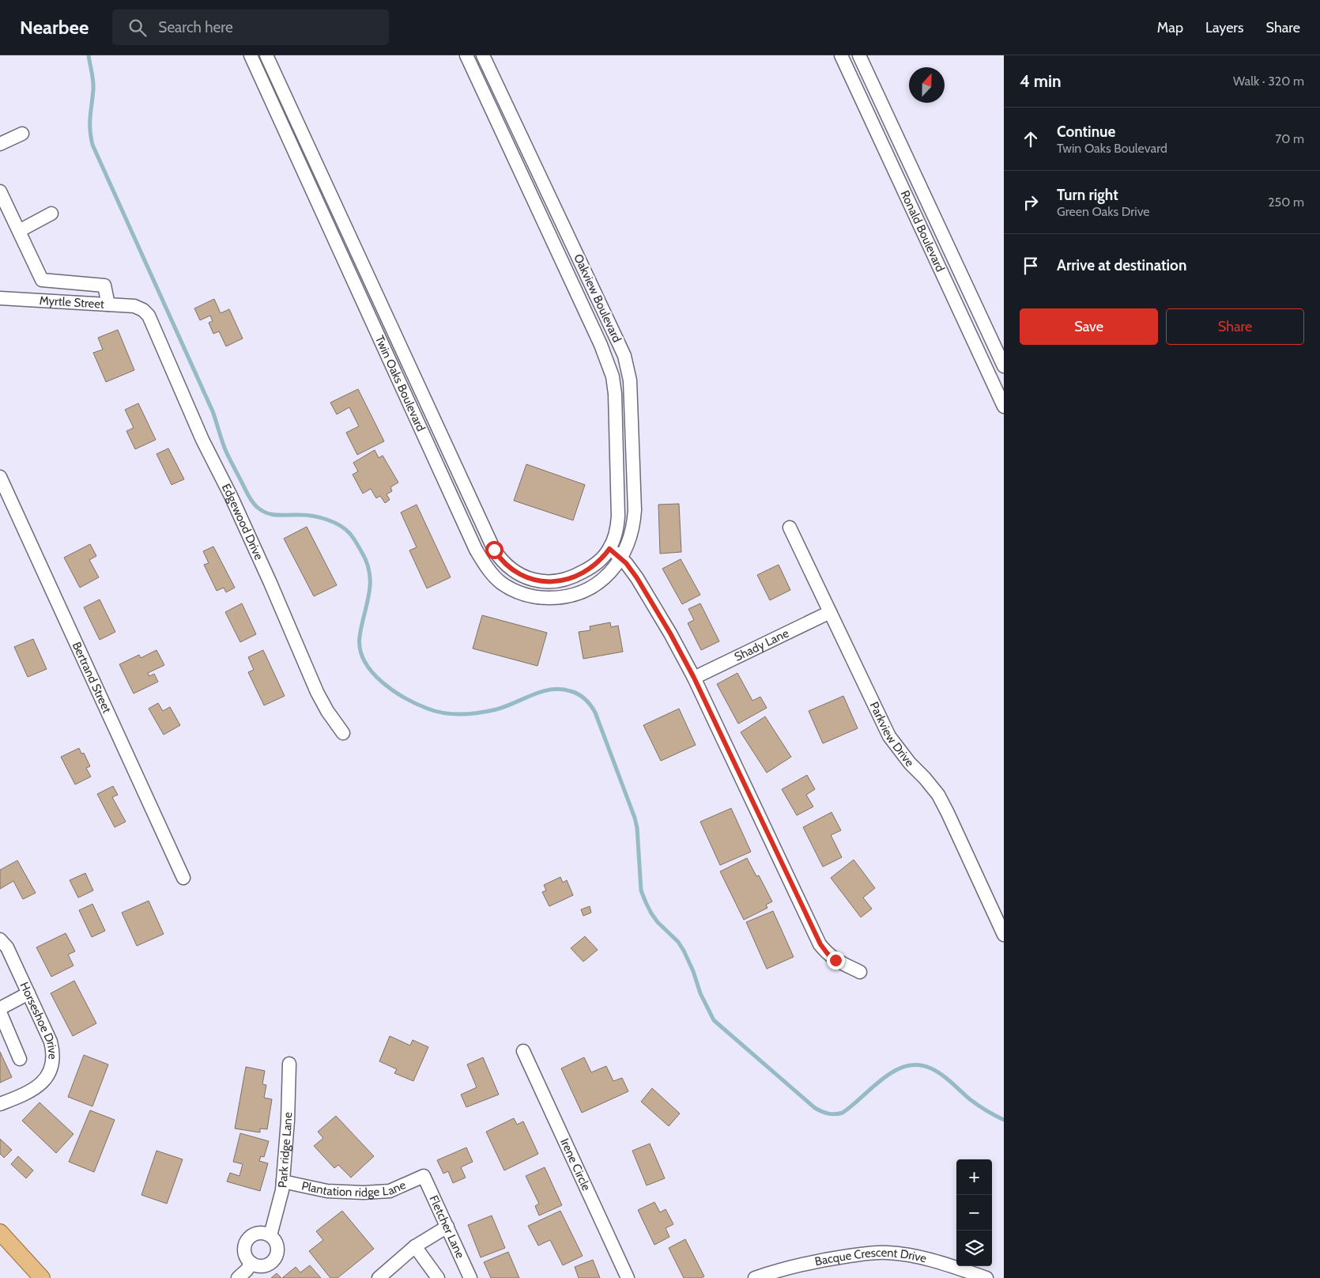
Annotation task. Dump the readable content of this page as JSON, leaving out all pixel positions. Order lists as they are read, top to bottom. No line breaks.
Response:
{"streets":{"street":["Ronald Boulevard","Oakview Boulevard","Myrtle Street","Twin Oaks Boulevard","Edgewood Drive","Shady Lane","Bertrand Street","Parkview Drive","Horseshoe Drive","Park ridge Lane","Irene Circle","Plantation ridge Lane","Fletcher Lane","Bacque Crescent Drive"]},"crossings":[["Oakview Boulevard","Twin Oaks Boulevard"],["Myrtle Street","Edgewood Drive"],["Shady Lane","Parkview Drive"],["Park ridge Lane","Plantation ridge Lane"],["Plantation ridge Lane","Fletcher Lane"]],"north":"top","page":{"header":"Nearbee","search":"Search here","nav":["Map","Layers","Share"],"heading":["4 min","Walk · 320 m"],"list":[["Continue","Twin Oaks Boulevard","70 m"],["Turn right","Green Oaks Drive","250 m"],"Arrive at destination"],"buttons":["Save","Share"],"map_buttons":["+","−"]}}
